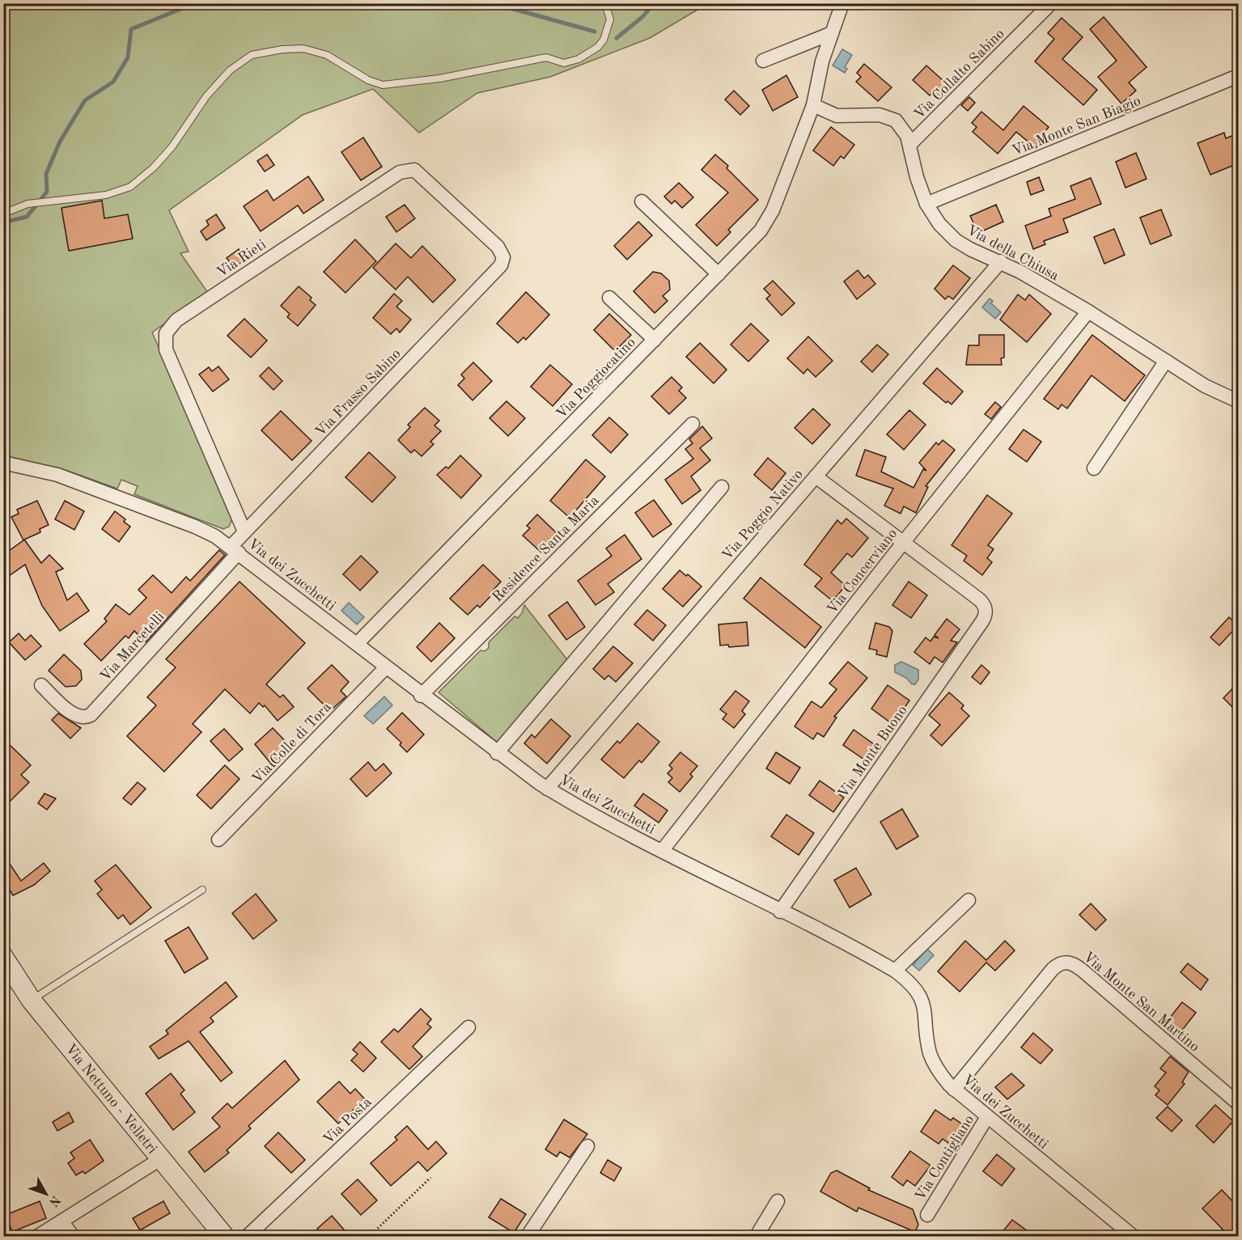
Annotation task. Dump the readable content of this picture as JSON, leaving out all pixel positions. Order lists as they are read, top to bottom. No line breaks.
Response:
{"streets":{"main road":["Via Nettuno - Velletri"],"street":["Via Collalto Sabino","Via Monte San Biagio","Via della Chiusa","Via Rieti","Via Poggiocatino","Via Frasso Sabino","Via Poggio Nativo","Residence Santa Maria","Via Concerviano","Via dei Zucchetti","Via Marcetelli","Via Colle di Tora","Via Monte Buono","Via Monte San Martino","Via Posta","Via Contigliano"]},"crossings":[["Via Collalto Sabino","Via della Chiusa"],["Via Monte San Biagio","Via della Chiusa"],["Via della Chiusa","Via Poggiocatino"],["Via della Chiusa","Via Poggio Nativo"],["Via della Chiusa","Via Concerviano"],["Via Rieti","Via Frasso Sabino"],["Via Poggiocatino","Via dei Zucchetti"],["Via Frasso Sabino","Via dei Zucchetti"],["Via Frasso Sabino","Via Marcetelli"],["Via Poggio Nativo","Via dei Zucchetti"],["Residence Santa Maria","Via dei Zucchetti"],["Via Concerviano","Via dei Zucchetti"],["Via Concerviano","Via Monte Buono"],["Via dei Zucchetti","Via Marcetelli"],["Via dei Zucchetti","Via Colle di Tora"],["Via dei Zucchetti","Via Monte Buono"],["Via dei Zucchetti","Via Monte San Martino"],["Via dei Zucchetti","Via Contigliano"]],"north":"bottom right"}
